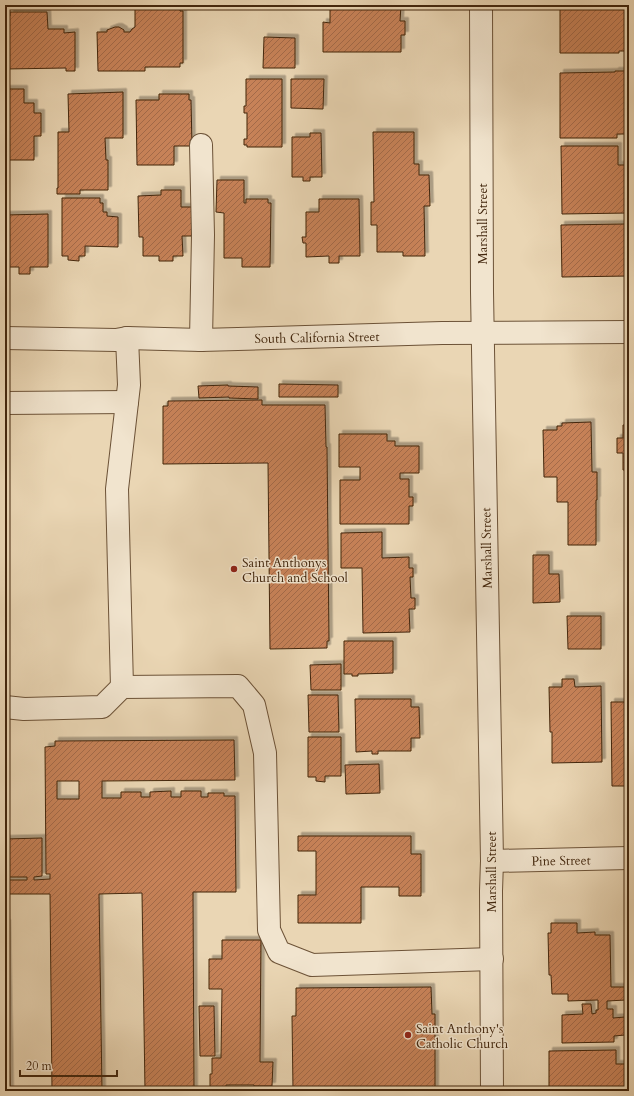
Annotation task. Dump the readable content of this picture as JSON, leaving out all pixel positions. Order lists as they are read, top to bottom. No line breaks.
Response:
{"streets":{"street":["Marshall Street","South California Street","Pine Street"]},"crossings":[["Marshall Street","South California Street"],["Marshall Street","Pine Street"]],"places":["Saint Anthonys Church and School","Saint Anthony's Catholic Church"],"scale_bar":"20 m"}
